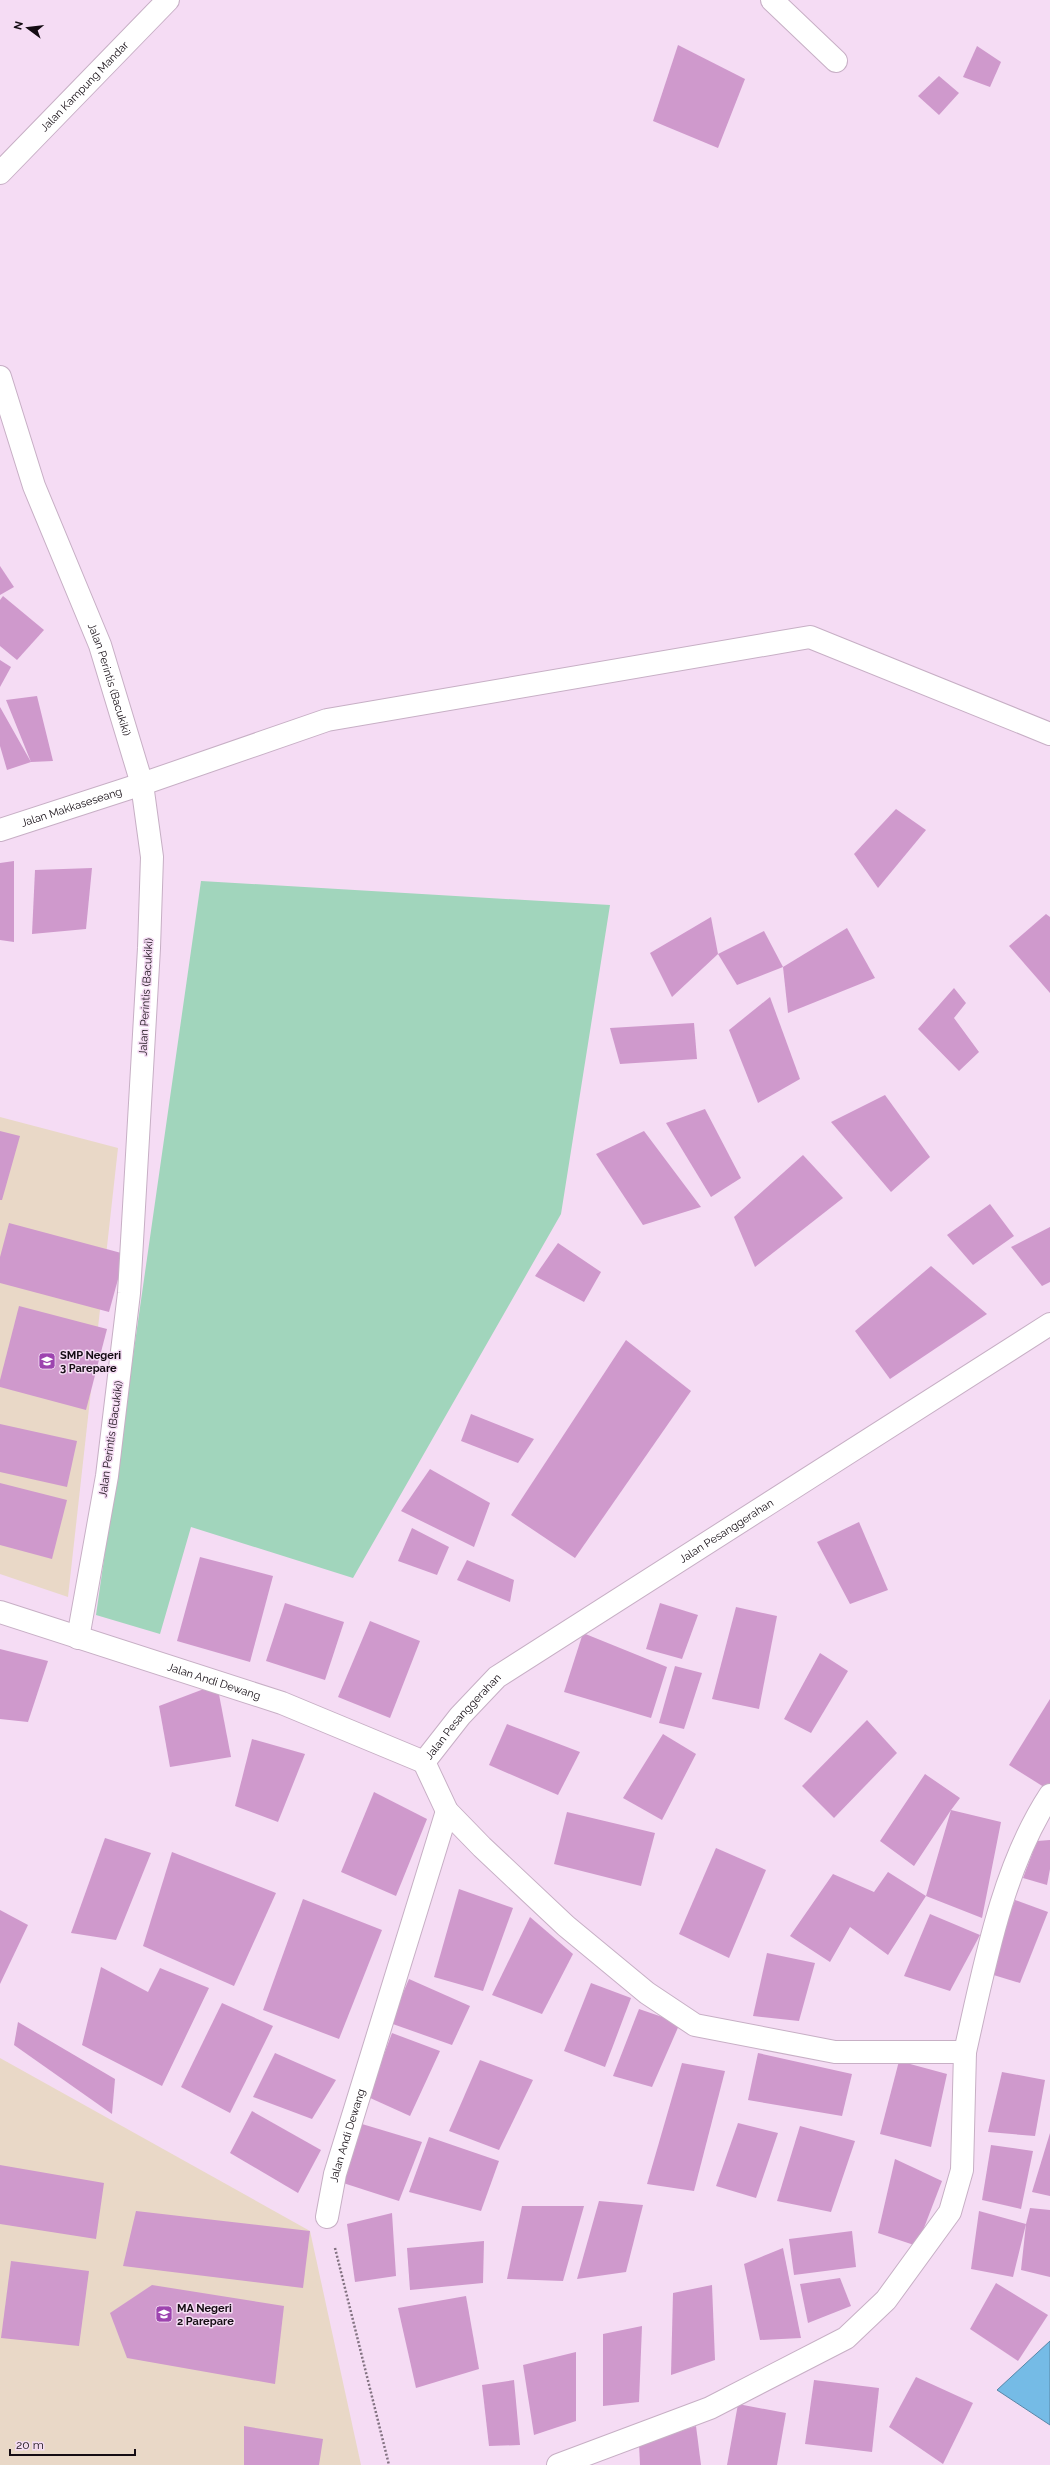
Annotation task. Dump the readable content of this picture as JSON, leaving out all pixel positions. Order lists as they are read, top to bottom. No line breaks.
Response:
{"streets":{"street":["Jalan Kampung Mandar","Jalan Perintis (Bacukiki)","Jalan Makkaseseang","Jalan Pesanggerahan","Jalan Andi Dewang"]},"crossings":[["Jalan Perintis (Bacukiki)","Jalan Makkaseseang"],["Jalan Perintis (Bacukiki)","Jalan Andi Dewang"],["Jalan Pesanggerahan","Jalan Andi Dewang"]],"places":{"school or university":["SMP Negeri 3 Parepare","MA Negeri 2 Parepare"]},"scale_bar":"20 m","north":"left"}
